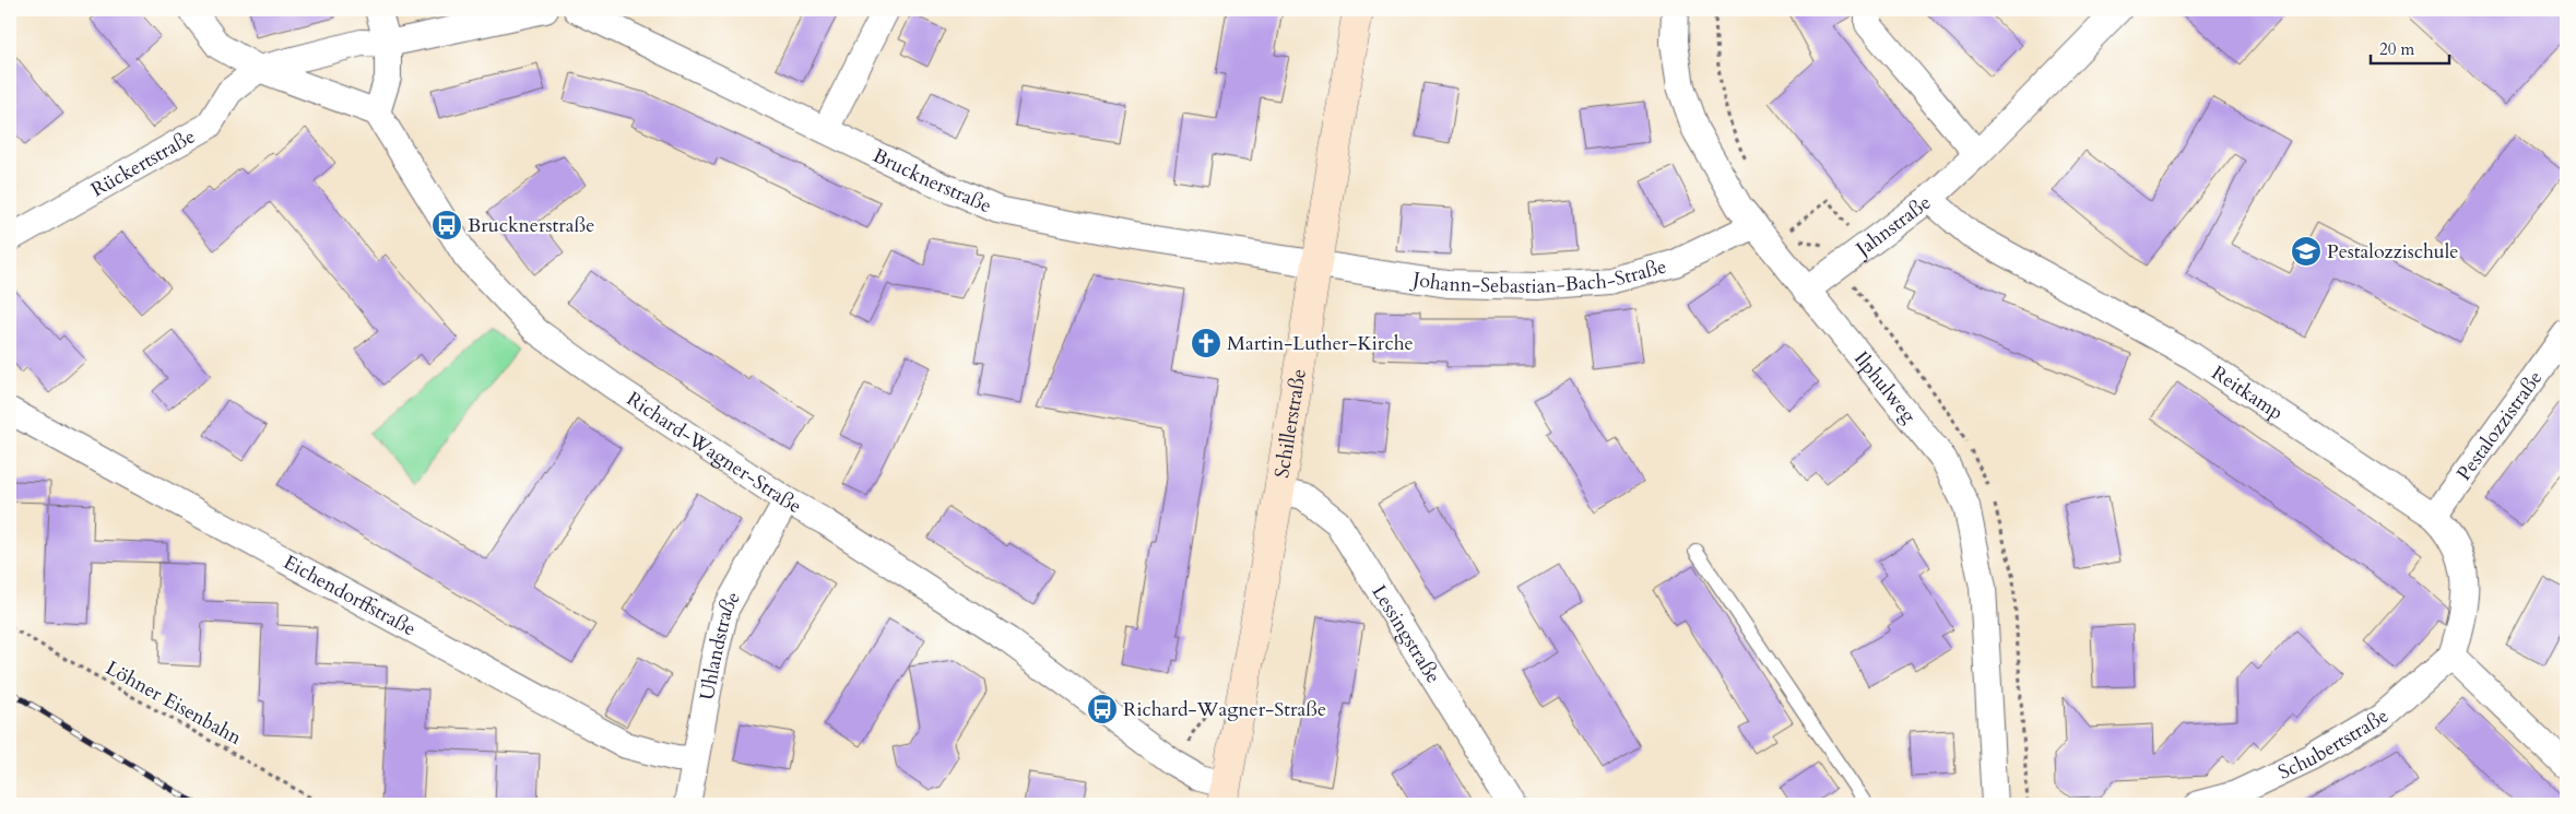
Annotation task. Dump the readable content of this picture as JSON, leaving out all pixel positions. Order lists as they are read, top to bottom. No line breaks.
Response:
{"streets":{"main road":["Schillerstraße"],"street":["Rückertstraße","Brucknerstraße","Jahnstraße","Johann-Sebastian-Bach-Straße","Ilphulweg","Reitkamp","Pestalozzistraße","Richard-Wagner-Straße","Eichendorffstraße","Lessingstraße","Uhlandstraße","Schubertstraße"],"path":["Löhner Eisenbahn"]},"crossings":[["Brucknerstraße","Johann-Sebastian-Bach-Straße"],["Brucknerstraße","Schillerstraße"],["Jahnstraße","Ilphulweg"],["Jahnstraße","Reitkamp"],["Johann-Sebastian-Bach-Straße","Ilphulweg"],["Johann-Sebastian-Bach-Straße","Schillerstraße"],["Reitkamp","Pestalozzistraße"],["Reitkamp","Schubertstraße"],["Schillerstraße","Richard-Wagner-Straße"],["Schillerstraße","Lessingstraße"],["Richard-Wagner-Straße","Uhlandstraße"],["Eichendorffstraße","Uhlandstraße"]],"places":{"bus stop":["Brucknerstraße","Richard-Wagner-Straße"],"school or university":["Pestalozzischule"],"church":["Martin-Luther-Kirche"]},"scale_bar":"20 m"}
